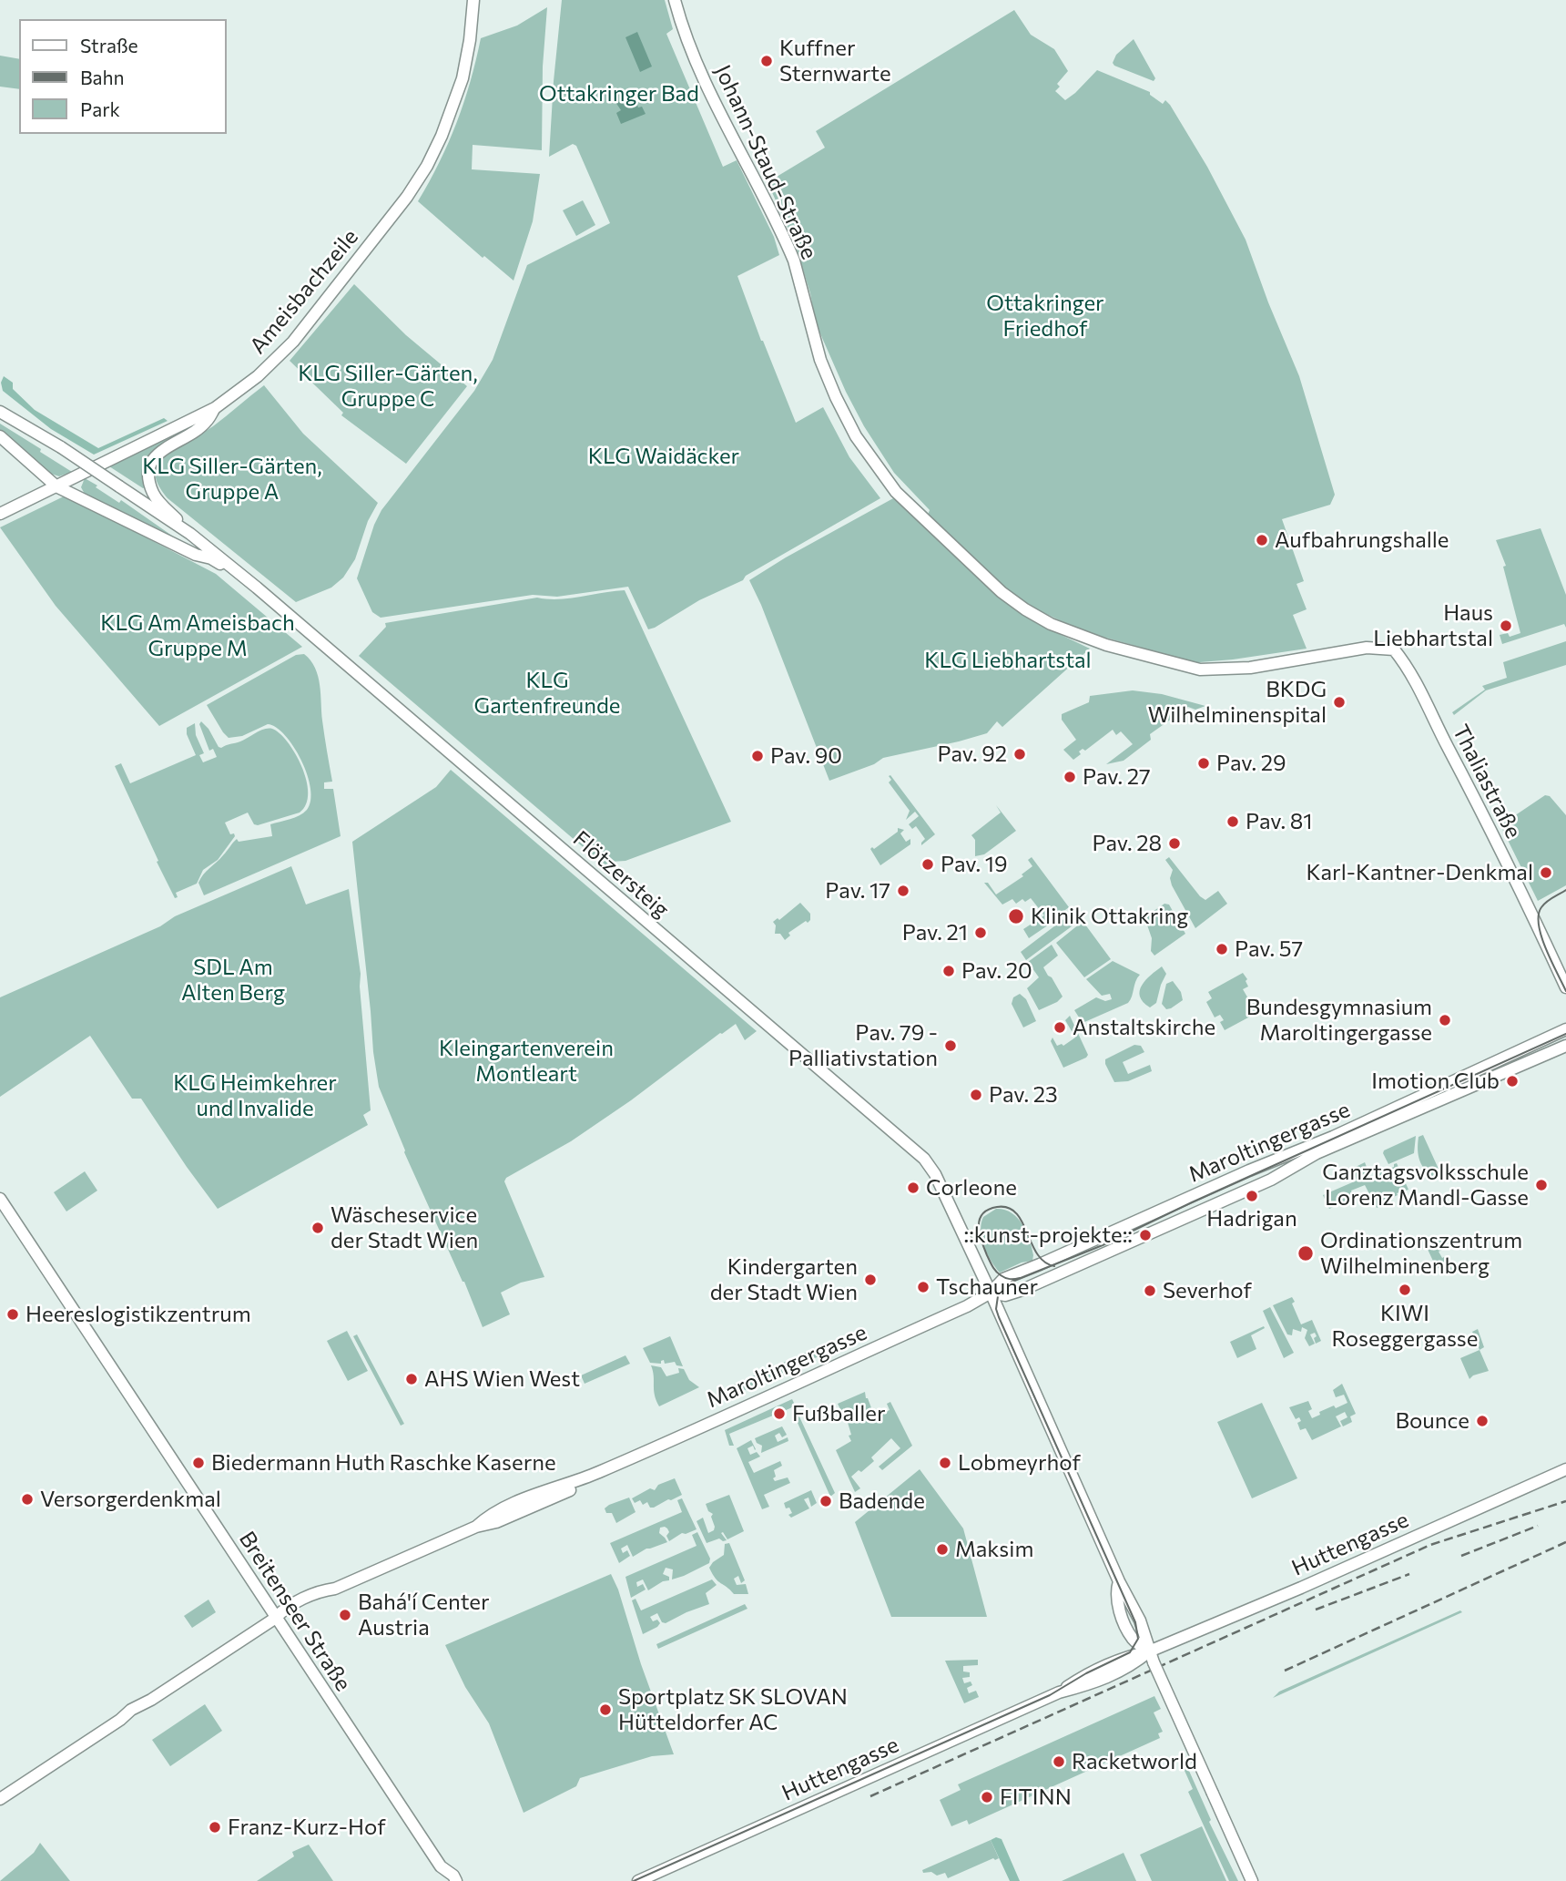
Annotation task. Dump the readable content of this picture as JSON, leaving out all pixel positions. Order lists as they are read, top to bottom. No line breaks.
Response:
{"streets":{"street":["Johann-Staud-Straße","Ameisbachzeile","Thaliastraße","Flötzersteig","Maroltingergasse","Huttengasse","Breitenseer Straße"]},"crossings":[["Johann-Staud-Straße","Thaliastraße"],["Ameisbachzeile","Flötzersteig"],["Flötzersteig","Maroltingergasse"],["Flötzersteig","Huttengasse"],["Maroltingergasse","Breitenseer Straße"]],"parks":["Ottakringer Bad","Ottakringer Friedhof","KLG Siller-Gärten, Gruppe C","KLG Waidäcker","KLG Siller-Gärten, Gruppe A","KLG Am Ameisbach Gruppe M","KLG Liebhartstal","KLG Gartenfreunde","SDL Am Alten Berg","Kleingartenverein Montleart","KLG Heimkehrer und Invalide"],"places":["Kuffner Sternwarte","Aufbahrungshalle","Haus Liebhartstal","BKDG Wilhelminenspital","Pav. 92","Pav. 90","Pav. 29","Pav. 27","Pav. 81","Pav. 28","Pav. 19","Karl-Kantner-Denkmal","Pav. 17","Klinik Ottakring","Pav. 21","Pav. 57","Pav. 20","Bundesgymnasium Maroltingergasse","Anstaltskirche","Pav. 79 - Palliativstation","Imotion Club","Pav. 23","Ganztagsvolksschule Lorenz Mandl-Gasse","Corleone","Hadrigan","Wäscheservice der Stadt Wien","::kunst-projekte::","Ordinationszentrum Wilhelminenberg","Kindergarten der Stadt Wien","Tschauner","KIWI Roseggergasse","Severhof","Heereslogistikzentrum","AHS Wien West","Fußballer","Bounce","Biedermann Huth Raschke Kaserne","Lobmeyrhof","Versorgerdenkmal","Badende","Maksim","Bahá'í Center Austria","Sportplatz SK SLOVAN Hütteldorfer AC","Racketworld","FITINN","Franz-Kurz-Hof"],"legend":["Straße","Bahn","Park"]}
